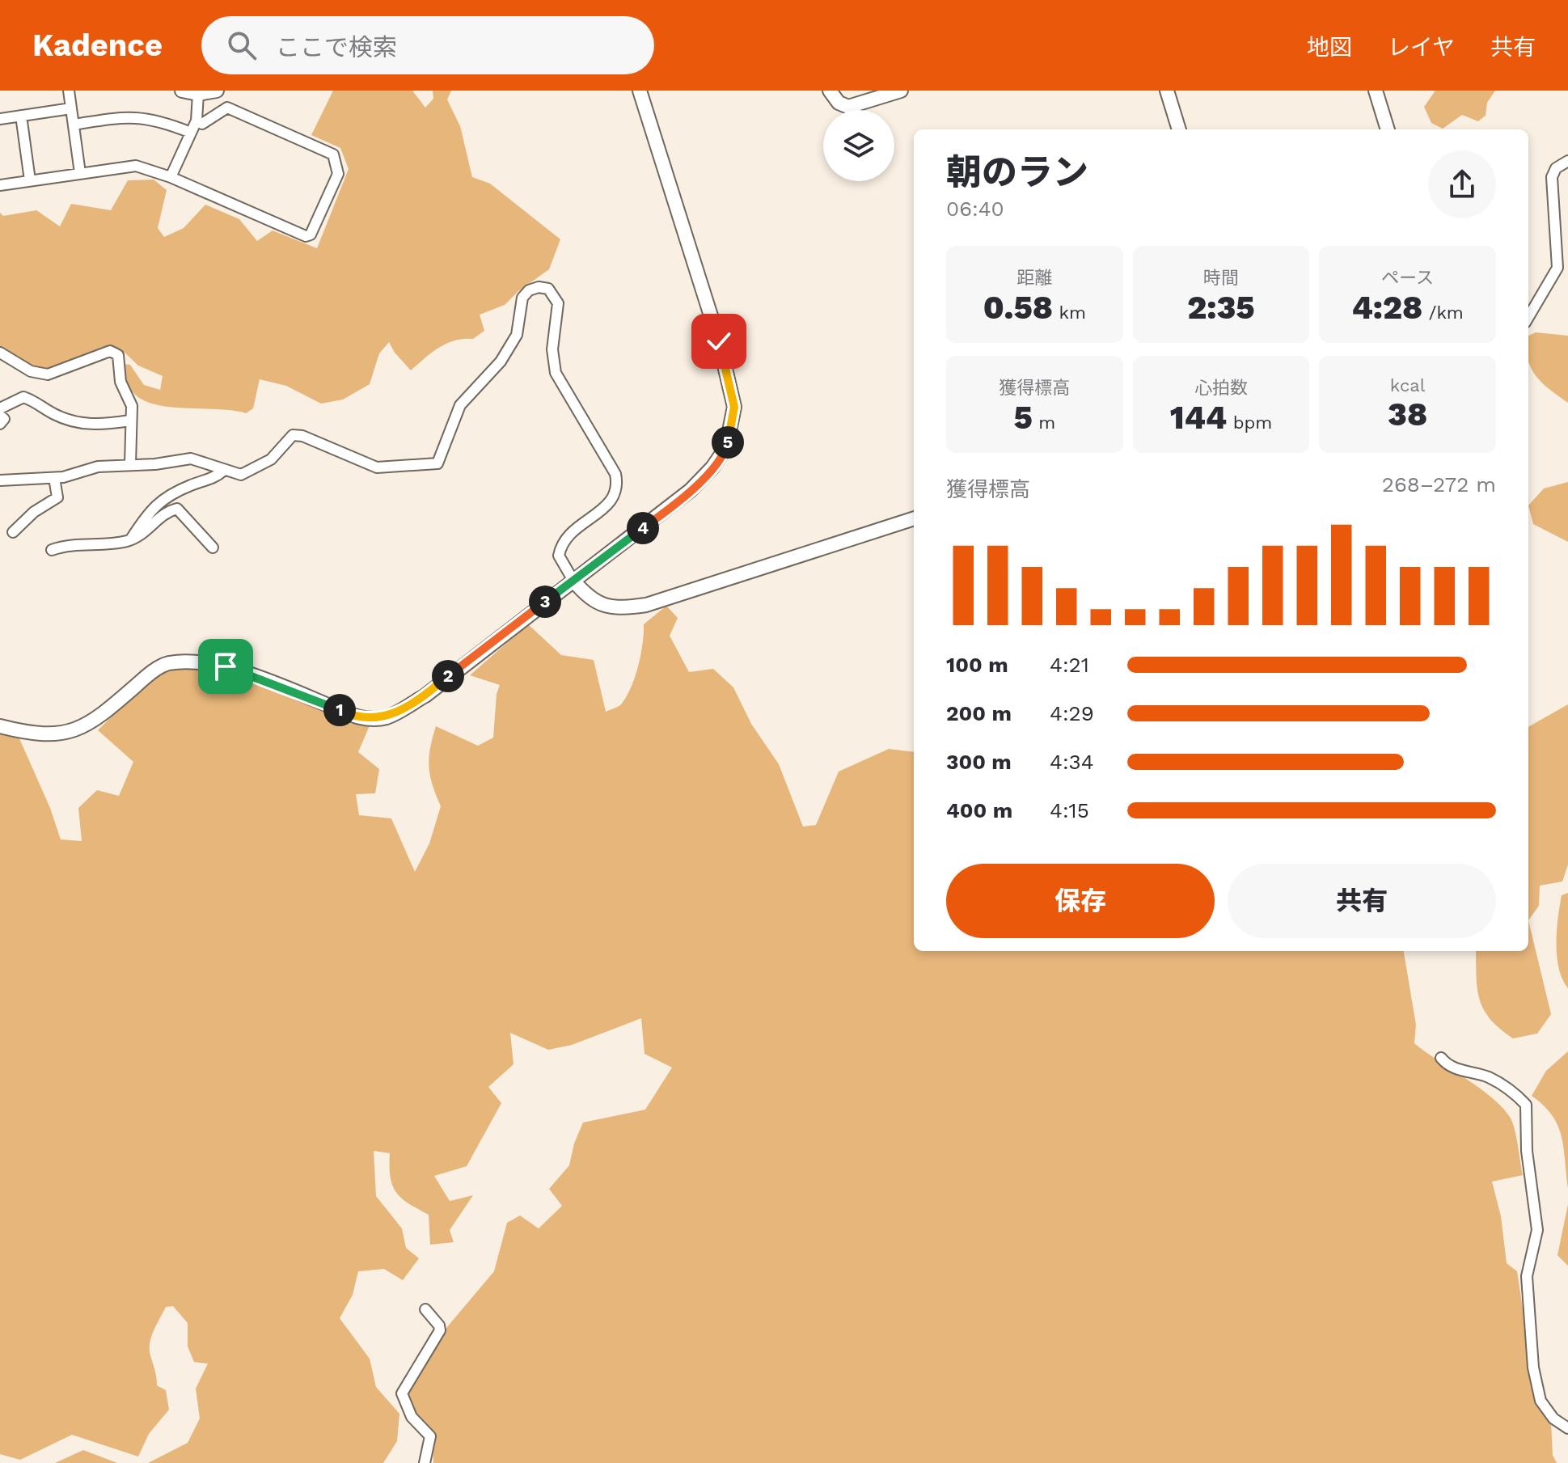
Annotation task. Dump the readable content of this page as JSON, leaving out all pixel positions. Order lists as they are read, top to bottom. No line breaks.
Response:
{"page":{"header":"Kadence","search":"ここで検索","nav":["地図","レイヤ","共有"],"heading":["朝のラン","06:40"],"stats":[["距離","0.58 km"],["時間","2:35"],["ペース","4:28 /km"],["獲得標高","5 m"],["心拍数","144 bpm"],["kcal","38"]],"pins":["5","4","3","2","1"],"chart":["獲得標高","268–272 m"],"list":[{"name":"100 m","note":"4:21"},{"name":"200 m","note":"4:29"},{"name":"300 m","note":"4:34"},{"name":"400 m","note":"4:15"}],"buttons":["保存","共有"]}}
